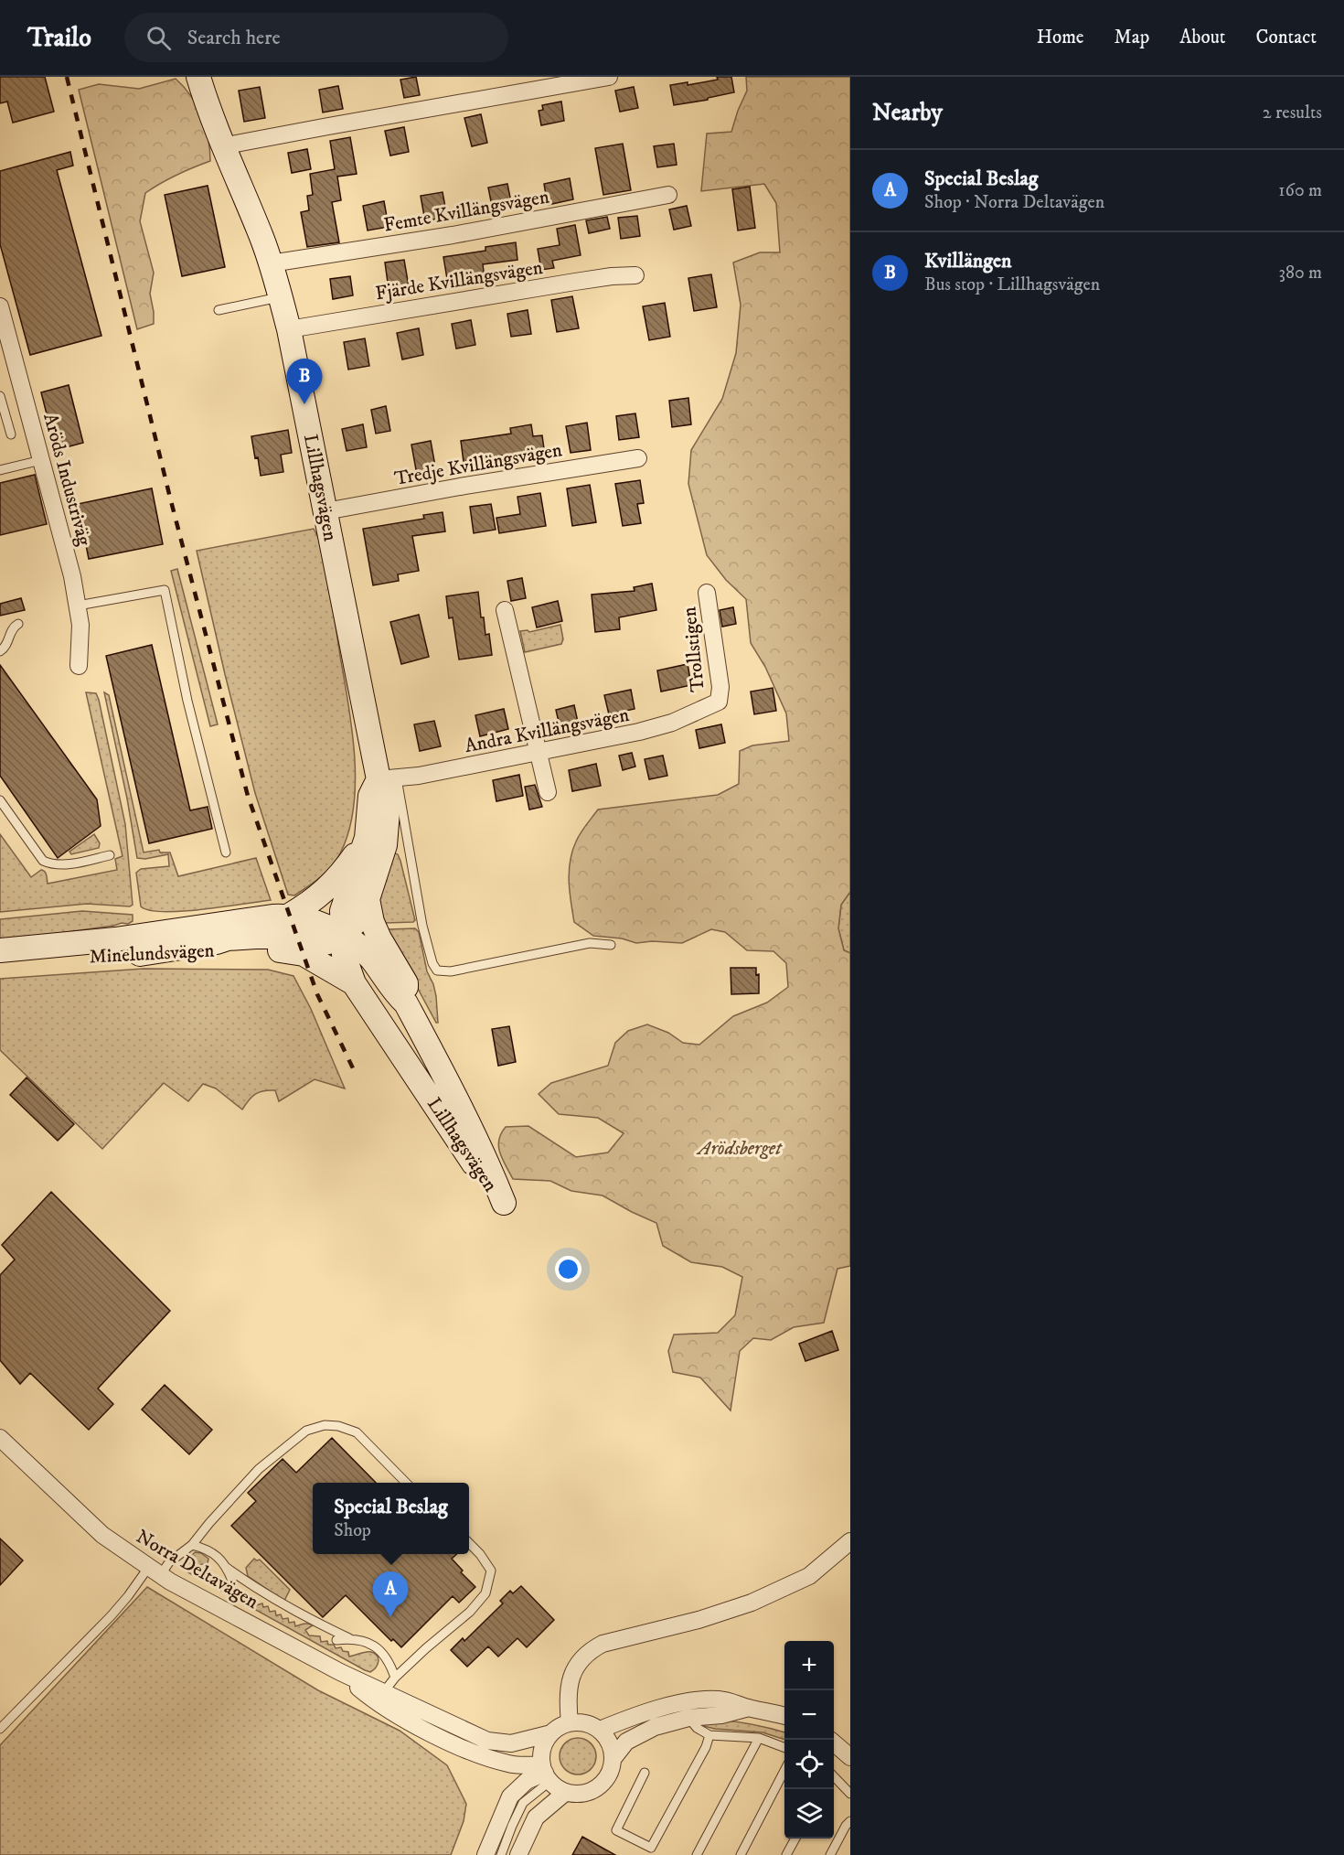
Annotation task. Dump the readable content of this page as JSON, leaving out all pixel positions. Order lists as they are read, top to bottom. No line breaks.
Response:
{"streets":{"street":["Femte Kvillängsvägen","Fjärde Kvillängsvägen","Tredje Kvillängsvägen","Aröds Industriväg","Lillhagsvägen","Trollstigen","Andra Kvillängsvägen","Minelundsvägen","Norra Deltavägen"]},"crossings":[["Femte Kvillängsvägen","Lillhagsvägen"],["Fjärde Kvillängsvägen","Lillhagsvägen"],["Tredje Kvillängsvägen","Lillhagsvägen"],["Lillhagsvägen","Andra Kvillängsvägen"],["Lillhagsvägen","Minelundsvägen"],["Trollstigen","Andra Kvillängsvägen"]],"parks":["Arödsberget"],"page":{"header":"Trailo","search":"Search here","nav":["Home","Map","About","Contact"],"heading":["Nearby","2 results"],"list":[{"mark":"A","name":"Special Beslag","note":"Shop · Norra Deltavägen","value":"160 m"},{"mark":"B","name":"Kvillängen","note":"Bus stop · Lillhagsvägen","value":"380 m"}],"pins":["B","A"],"popup":["Special Beslag","Shop"],"map_buttons":["+","−"]}}
